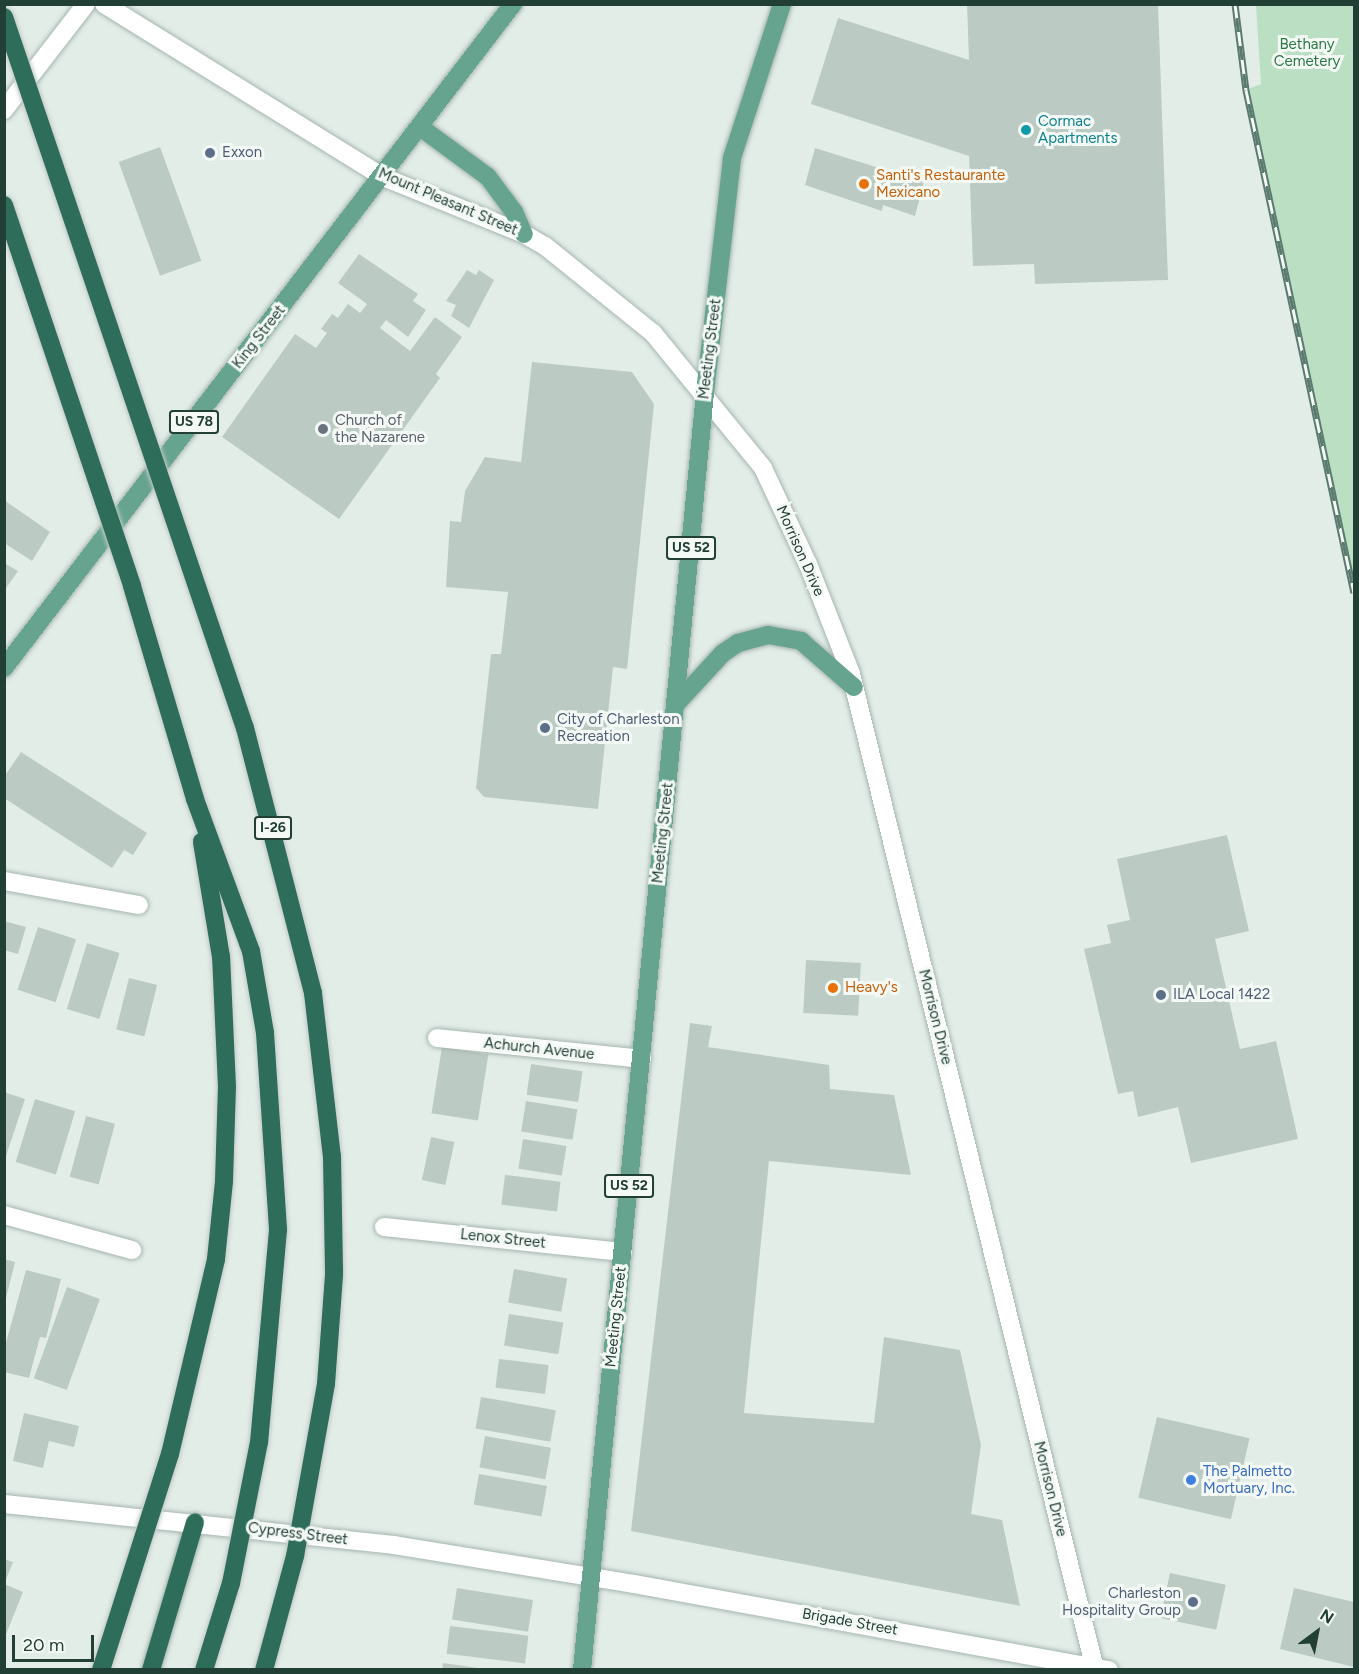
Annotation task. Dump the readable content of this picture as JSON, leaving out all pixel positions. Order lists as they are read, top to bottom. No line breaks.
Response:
{"streets":{"highway":["I-26"],"main road":["Mount Pleasant Street","King Street","Meeting Street","US 78","US 52","Morrison Drive","Achurch Avenue","Lenox Street","Cypress Street","Brigade Street"]},"crossings":[["Mount Pleasant Street","King Street"],["Mount Pleasant Street","Meeting Street"],["Mount Pleasant Street","Morrison Drive"],["Meeting Street","Morrison Drive"],["Meeting Street","Achurch Avenue"],["Meeting Street","Lenox Street"],["Meeting Street","Cypress Street"],["Meeting Street","Brigade Street"],["Morrison Drive","Brigade Street"],["Cypress Street","Brigade Street"]],"parks":["Bethany Cemetery"],"places":["Cormac Apartments","Exxon","Santi's Restaurante Mexicano","Church of the Nazarene","City of Charleston Recreation","Heavy's","ILA Local 1422","The Palmetto Mortuary, Inc.","Charleston Hospitality Group"],"scale_bar":"20 m","north":"top right"}
